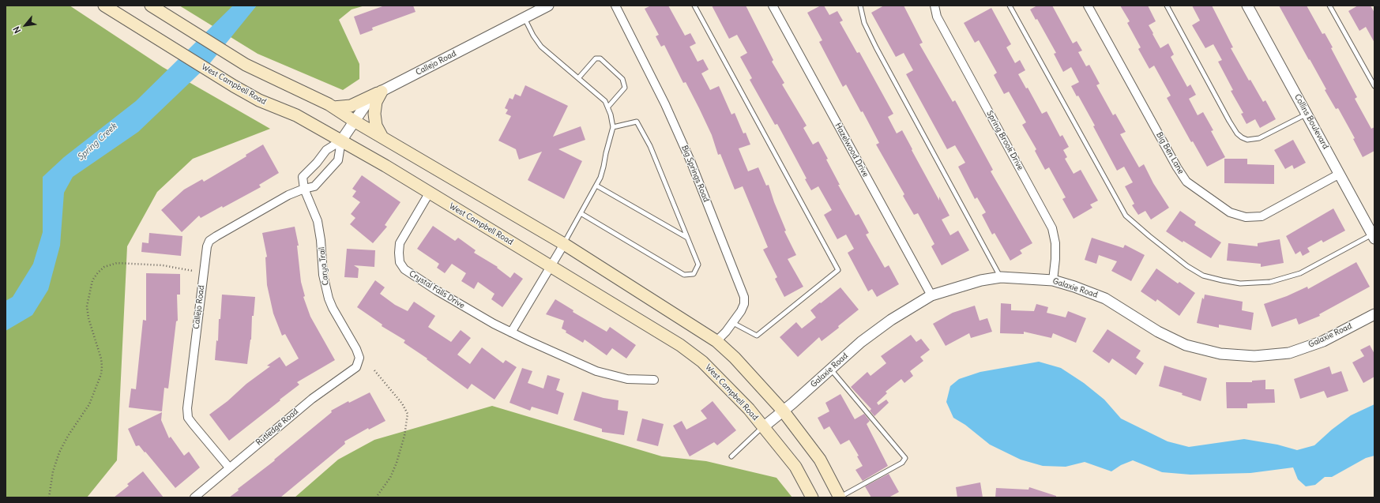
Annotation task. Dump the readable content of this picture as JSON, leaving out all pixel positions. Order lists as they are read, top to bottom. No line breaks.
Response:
{"streets":{"main road":["West Campbell Road"],"street":["Callejo Road","Collins Boulevard","Spring Brook Drive","Hazelwood Drive","Big Ben Lane","Big Springs Road","Carya Trail","Galaxie Road","Crystal Falls Drive","Rutledge Road"]},"crossings":[["Callejo Road","West Campbell Road"],["Callejo Road","Carya Trail"],["Callejo Road","Rutledge Road"],["West Campbell Road","Galaxie Road"],["West Campbell Road","Crystal Falls Drive"],["Collins Boulevard","Big Ben Lane"],["Spring Brook Drive","Galaxie Road"],["Hazelwood Drive","Galaxie Road"],["Carya Trail","Rutledge Road"]],"water":["Spring Creek"],"north":"bottom left"}
